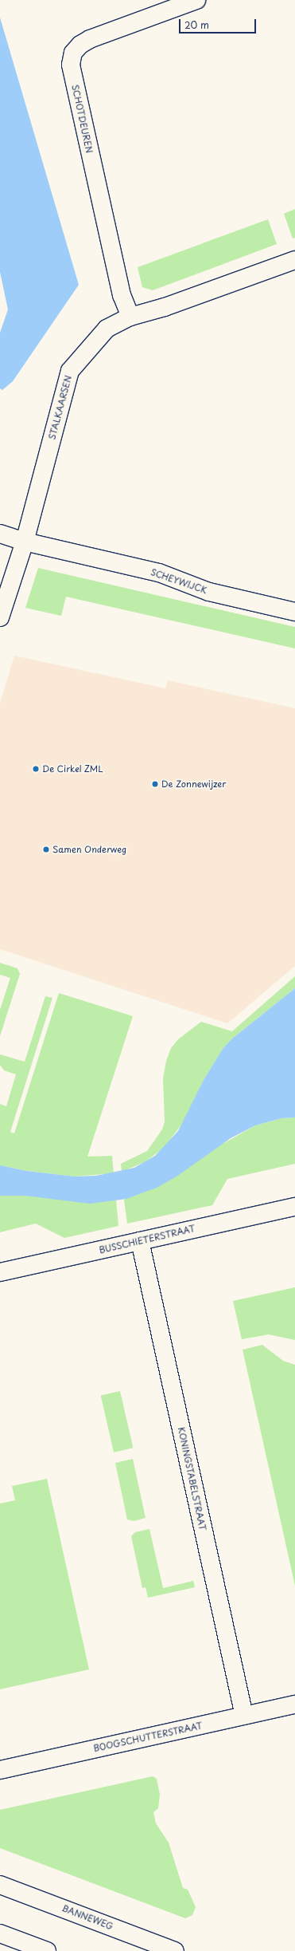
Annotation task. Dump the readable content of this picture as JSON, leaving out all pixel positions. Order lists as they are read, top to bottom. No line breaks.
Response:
{"streets":{"street":["SCHOTDEUREN","STALKAARSEN","SCHEYWIJCK","BUSSCHIETERSTRAAT","KONINGSTABELSTRAAT","BOOGSCHUTTERSTRAAT","BANNEWEG"]},"crossings":[["SCHOTDEUREN","STALKAARSEN"],["STALKAARSEN","SCHEYWIJCK"],["BUSSCHIETERSTRAAT","KONINGSTABELSTRAAT"],["KONINGSTABELSTRAAT","BOOGSCHUTTERSTRAAT"]],"places":["De Cirkel ZML","De Zonnewijzer","Samen Onderweg"],"scale_bar":"20 m"}
